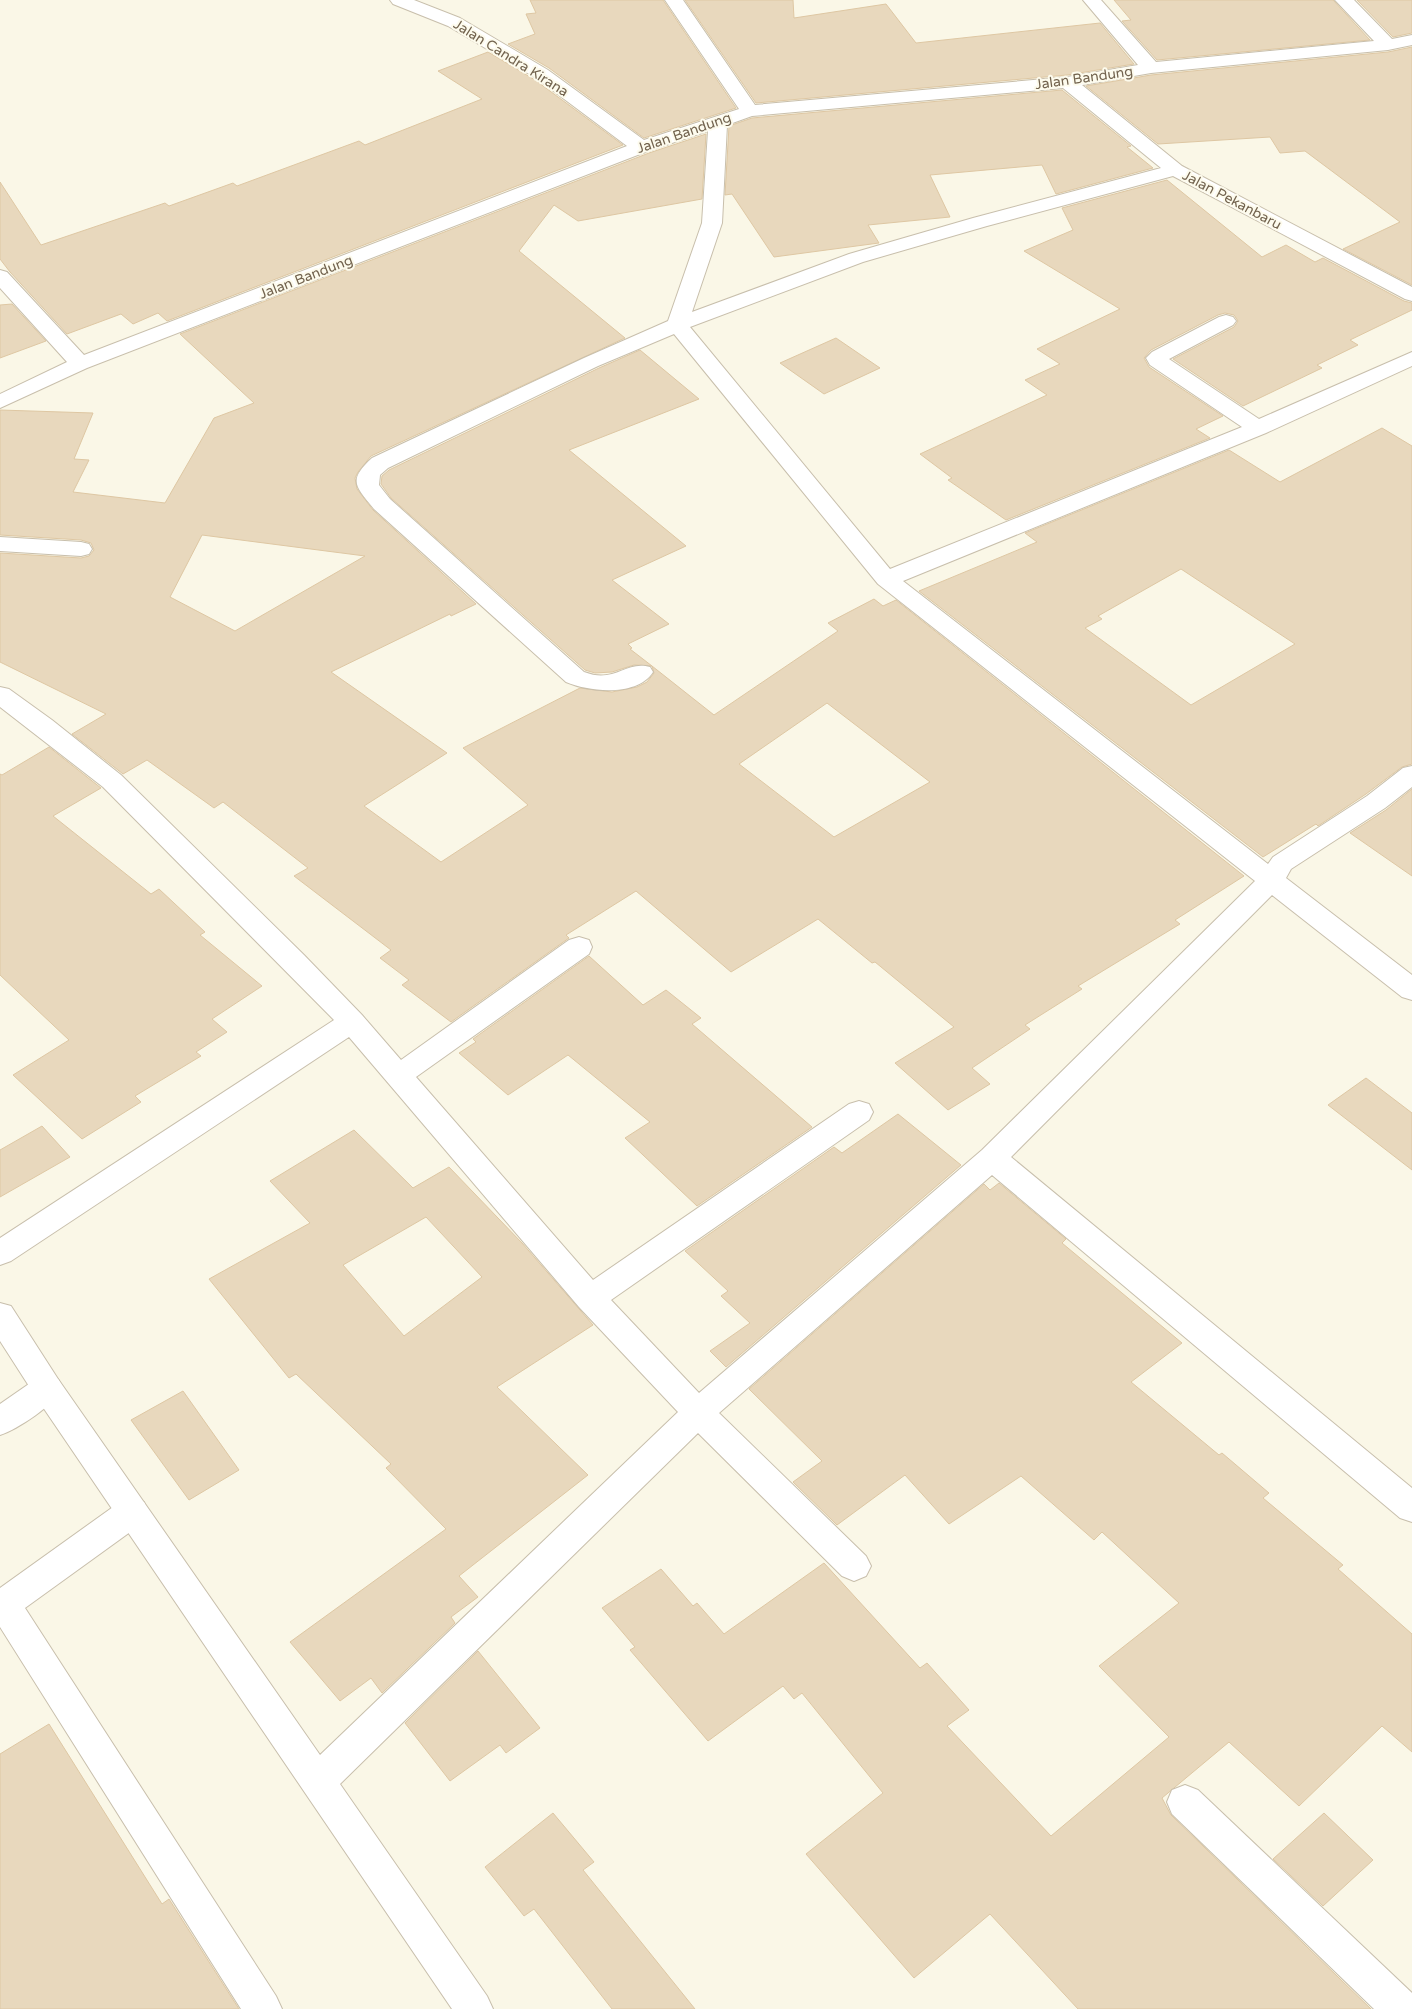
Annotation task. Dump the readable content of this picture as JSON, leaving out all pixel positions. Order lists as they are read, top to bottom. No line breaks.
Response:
{"streets":{"street":["Jalan Candra Kirana","Jalan Bandung","Jalan Pekanbaru"]},"crossings":[["Jalan Candra Kirana","Jalan Bandung"],["Jalan Bandung","Jalan Pekanbaru"]]}
